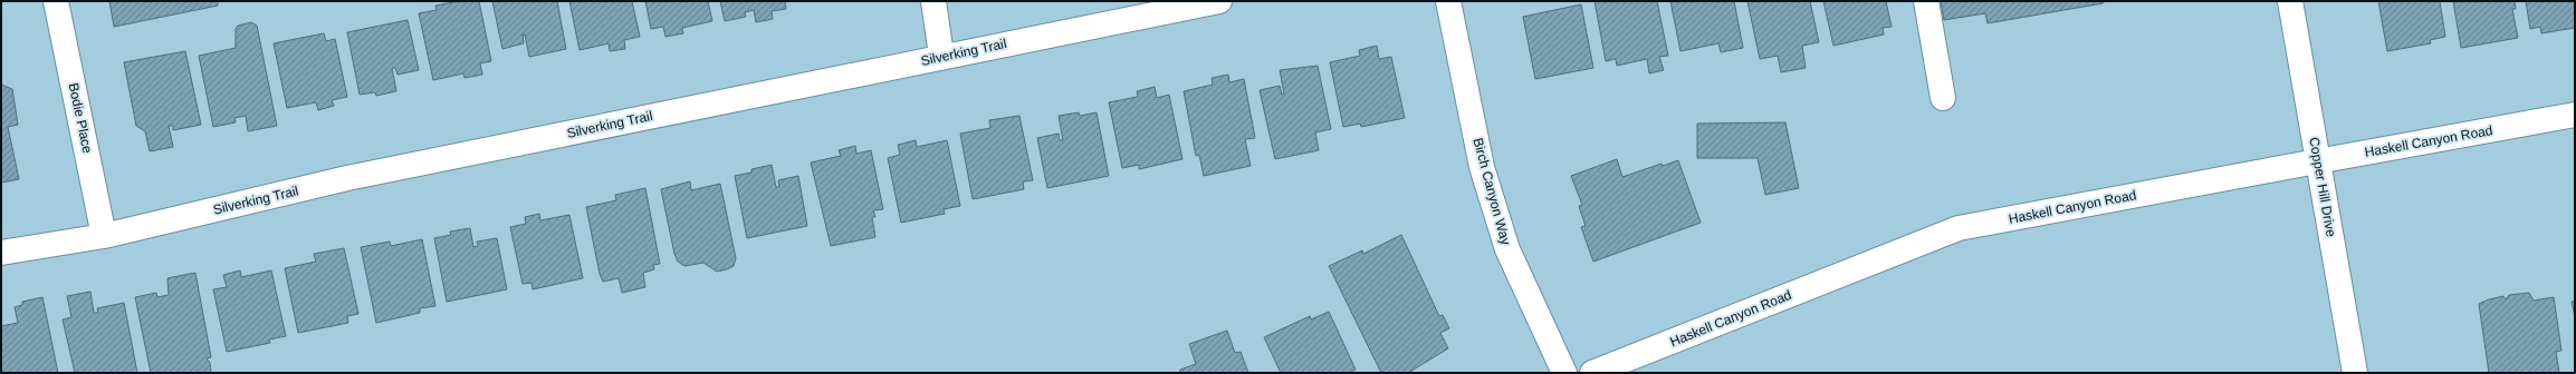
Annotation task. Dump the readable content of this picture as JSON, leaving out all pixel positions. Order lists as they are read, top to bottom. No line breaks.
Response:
{"streets":{"street":["Silverking Trail","Bodie Place","Haskell Canyon Road","Copper Hill Drive","Birch Canyon Way"]},"crossings":[["Silverking Trail","Bodie Place"],["Haskell Canyon Road","Copper Hill Drive"]]}
